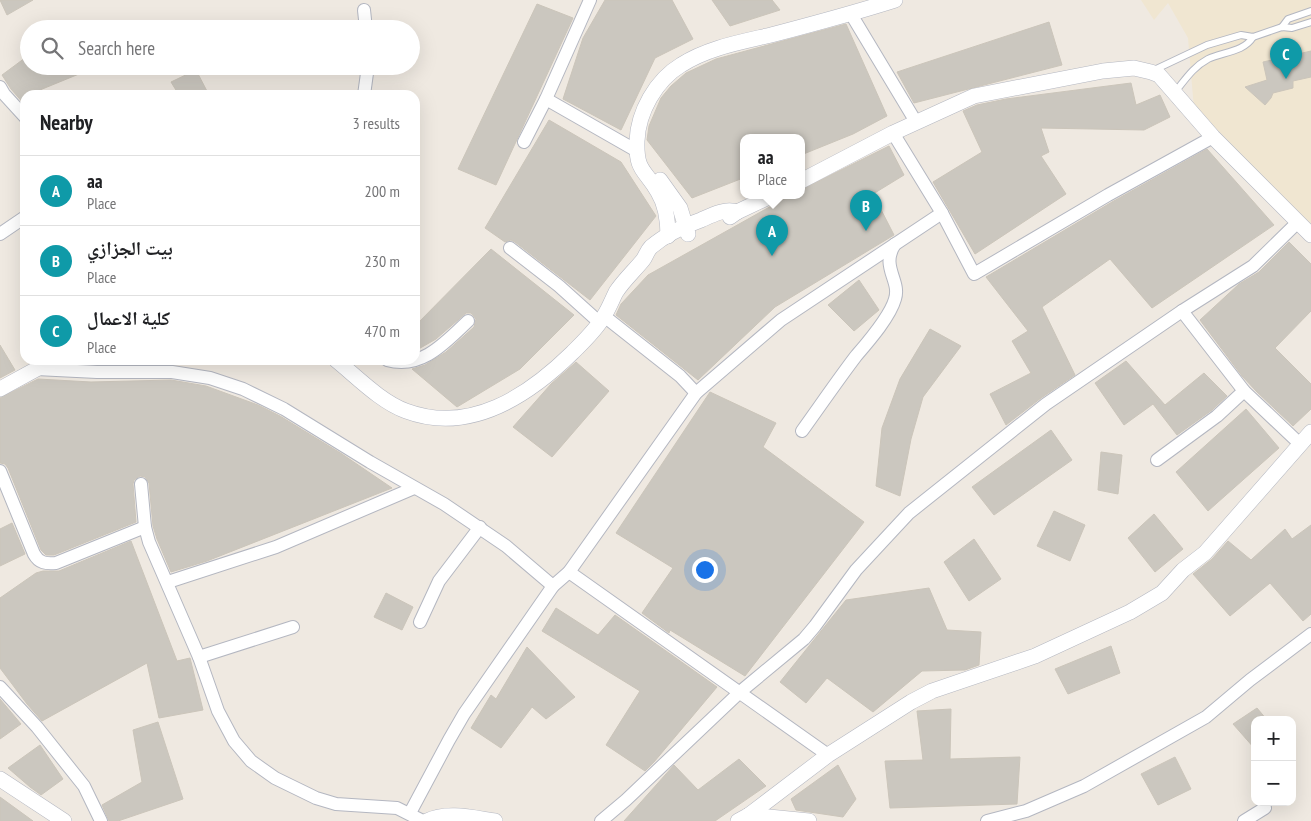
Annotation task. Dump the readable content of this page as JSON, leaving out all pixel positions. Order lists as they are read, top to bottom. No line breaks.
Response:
{"page":{"search":"Search here","pins":["C","B","A"],"heading":["Nearby","3 results"],"popup":["aa","Place"],"list":[{"mark":"A","name":"aa","note":"Place","value":"200 m"},{"mark":"B","name":"بيت الجزازي","note":"Place","value":"230 m"},{"mark":"C","name":"كلية الاعمال","note":"Place","value":"470 m"}],"map_buttons":["+","−"]}}
